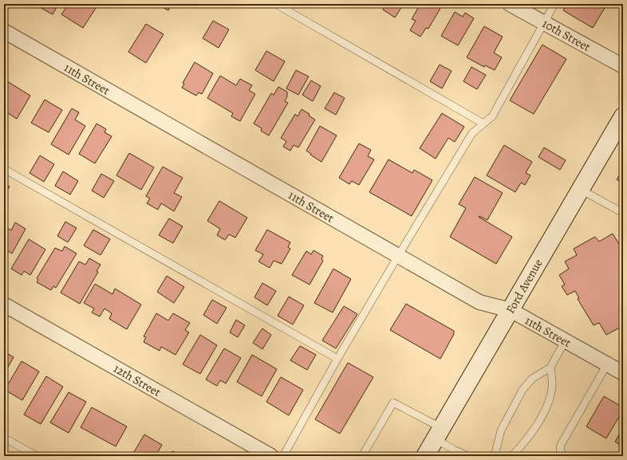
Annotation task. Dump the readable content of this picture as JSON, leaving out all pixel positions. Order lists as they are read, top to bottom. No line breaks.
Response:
{"streets":{"main road":["Ford Avenue"],"street":["10th Street","11th Street","12th Street"]},"crossings":[["11th Street","Ford Avenue"]]}
